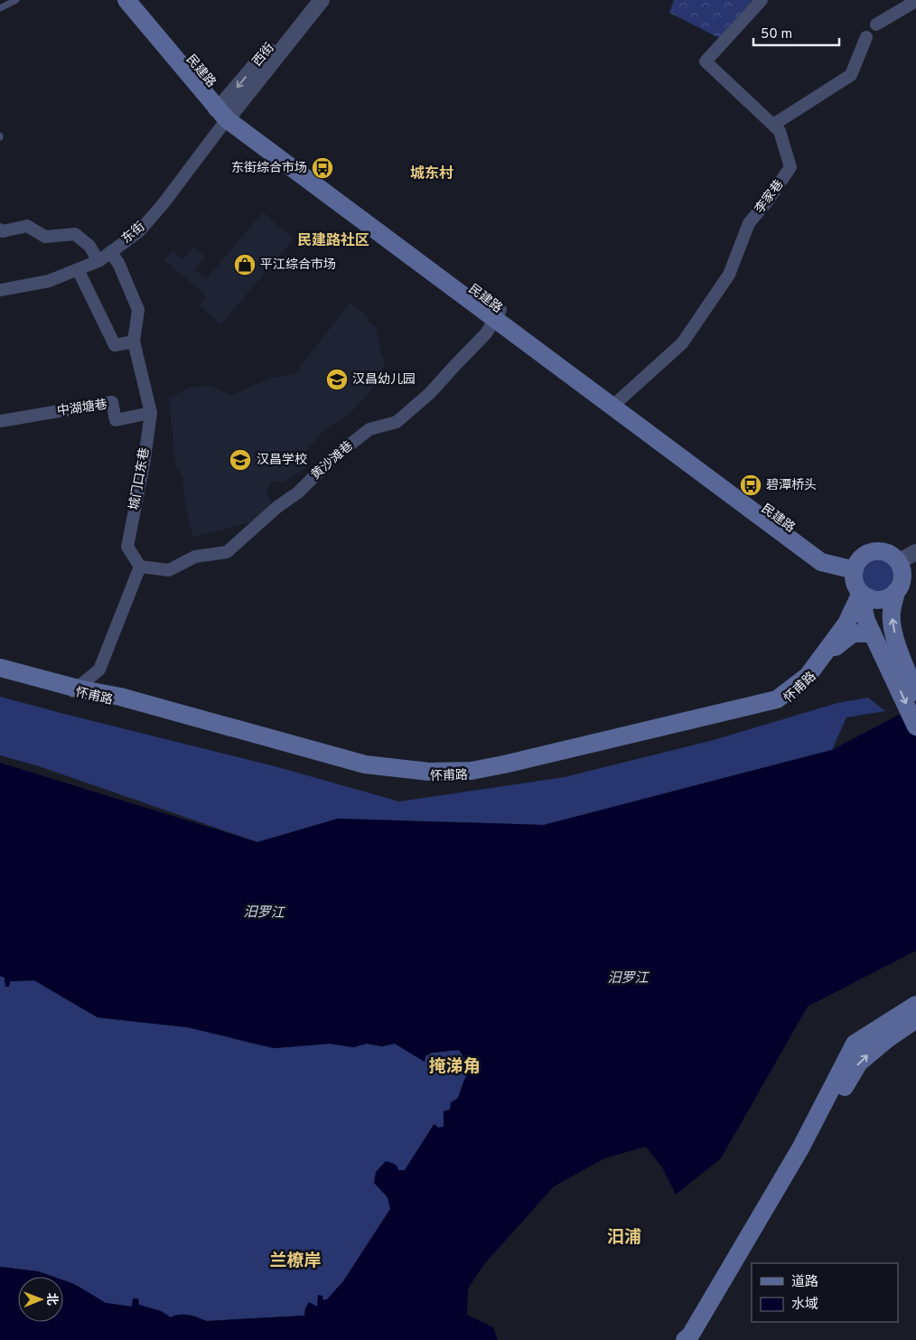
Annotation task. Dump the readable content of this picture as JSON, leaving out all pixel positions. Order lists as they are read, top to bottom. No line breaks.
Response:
{"streets":{"main road":["民建路","怀甫路"],"street":["西街","李家巷","东街","中湖塘巷","黄沙滩巷","城门口东巷"]},"crossings":[["西街","民建路"],["西街","东街"],["民建路","李家巷"],["民建路","东街"],["民建路","黄沙滩巷"],["东街","城门口东巷"],["中湖塘巷","城门口东巷"],["黄沙滩巷","城门口东巷"]],"districts":["城东村","民建路社区","掩涕角","汨浦","兰橑岸"],"water":["汨罗江"],"places":{"bus stop":["东街综合市场","碧潭桥头"],"shop":["平江综合市场"],"school or university":["汉昌幼儿园","汉昌学校"]},"legend":["道路","水域"],"scale_bar":"50 m","north":"right"}
